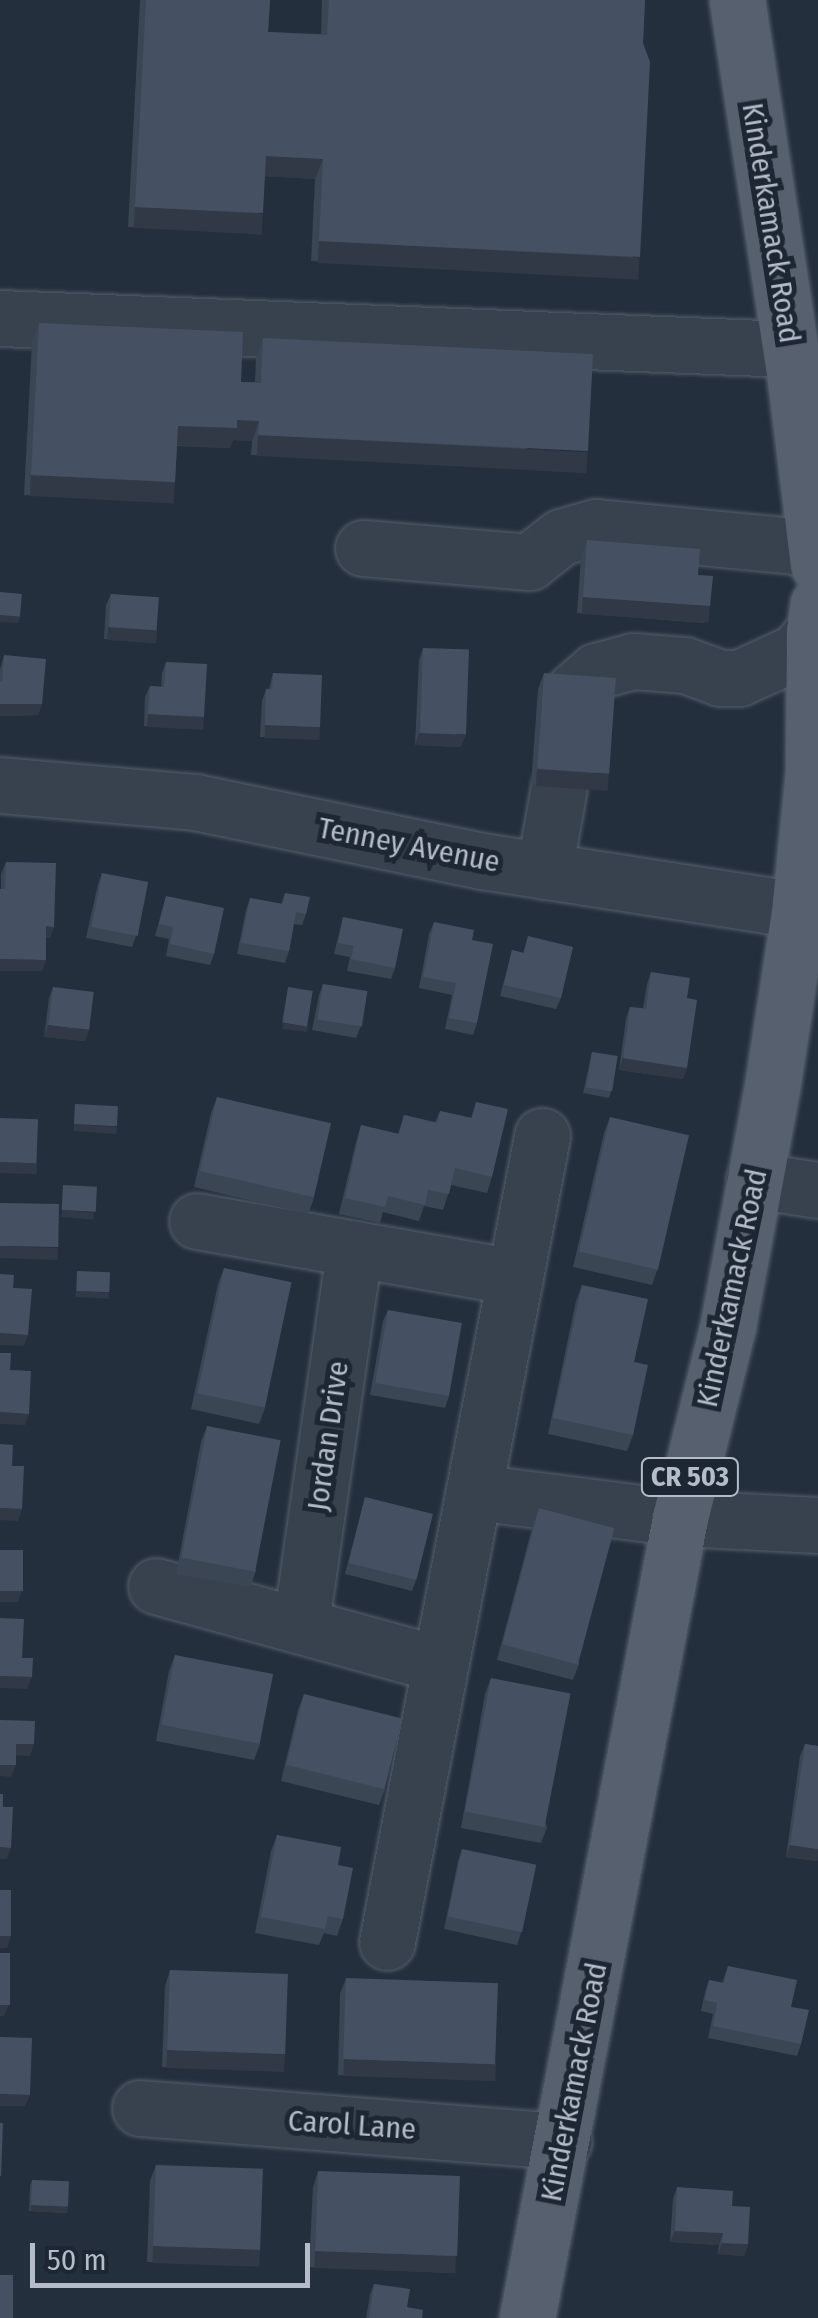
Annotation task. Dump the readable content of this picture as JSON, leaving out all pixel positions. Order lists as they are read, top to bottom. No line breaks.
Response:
{"streets":{"main road":["Kinderkamack Road","CR 503"],"street":["Tenney Avenue","Jordan Drive","Carol Lane"]},"crossings":[["Kinderkamack Road","Tenney Avenue"],["Kinderkamack Road","Carol Lane"]],"scale_bar":"50 m"}
